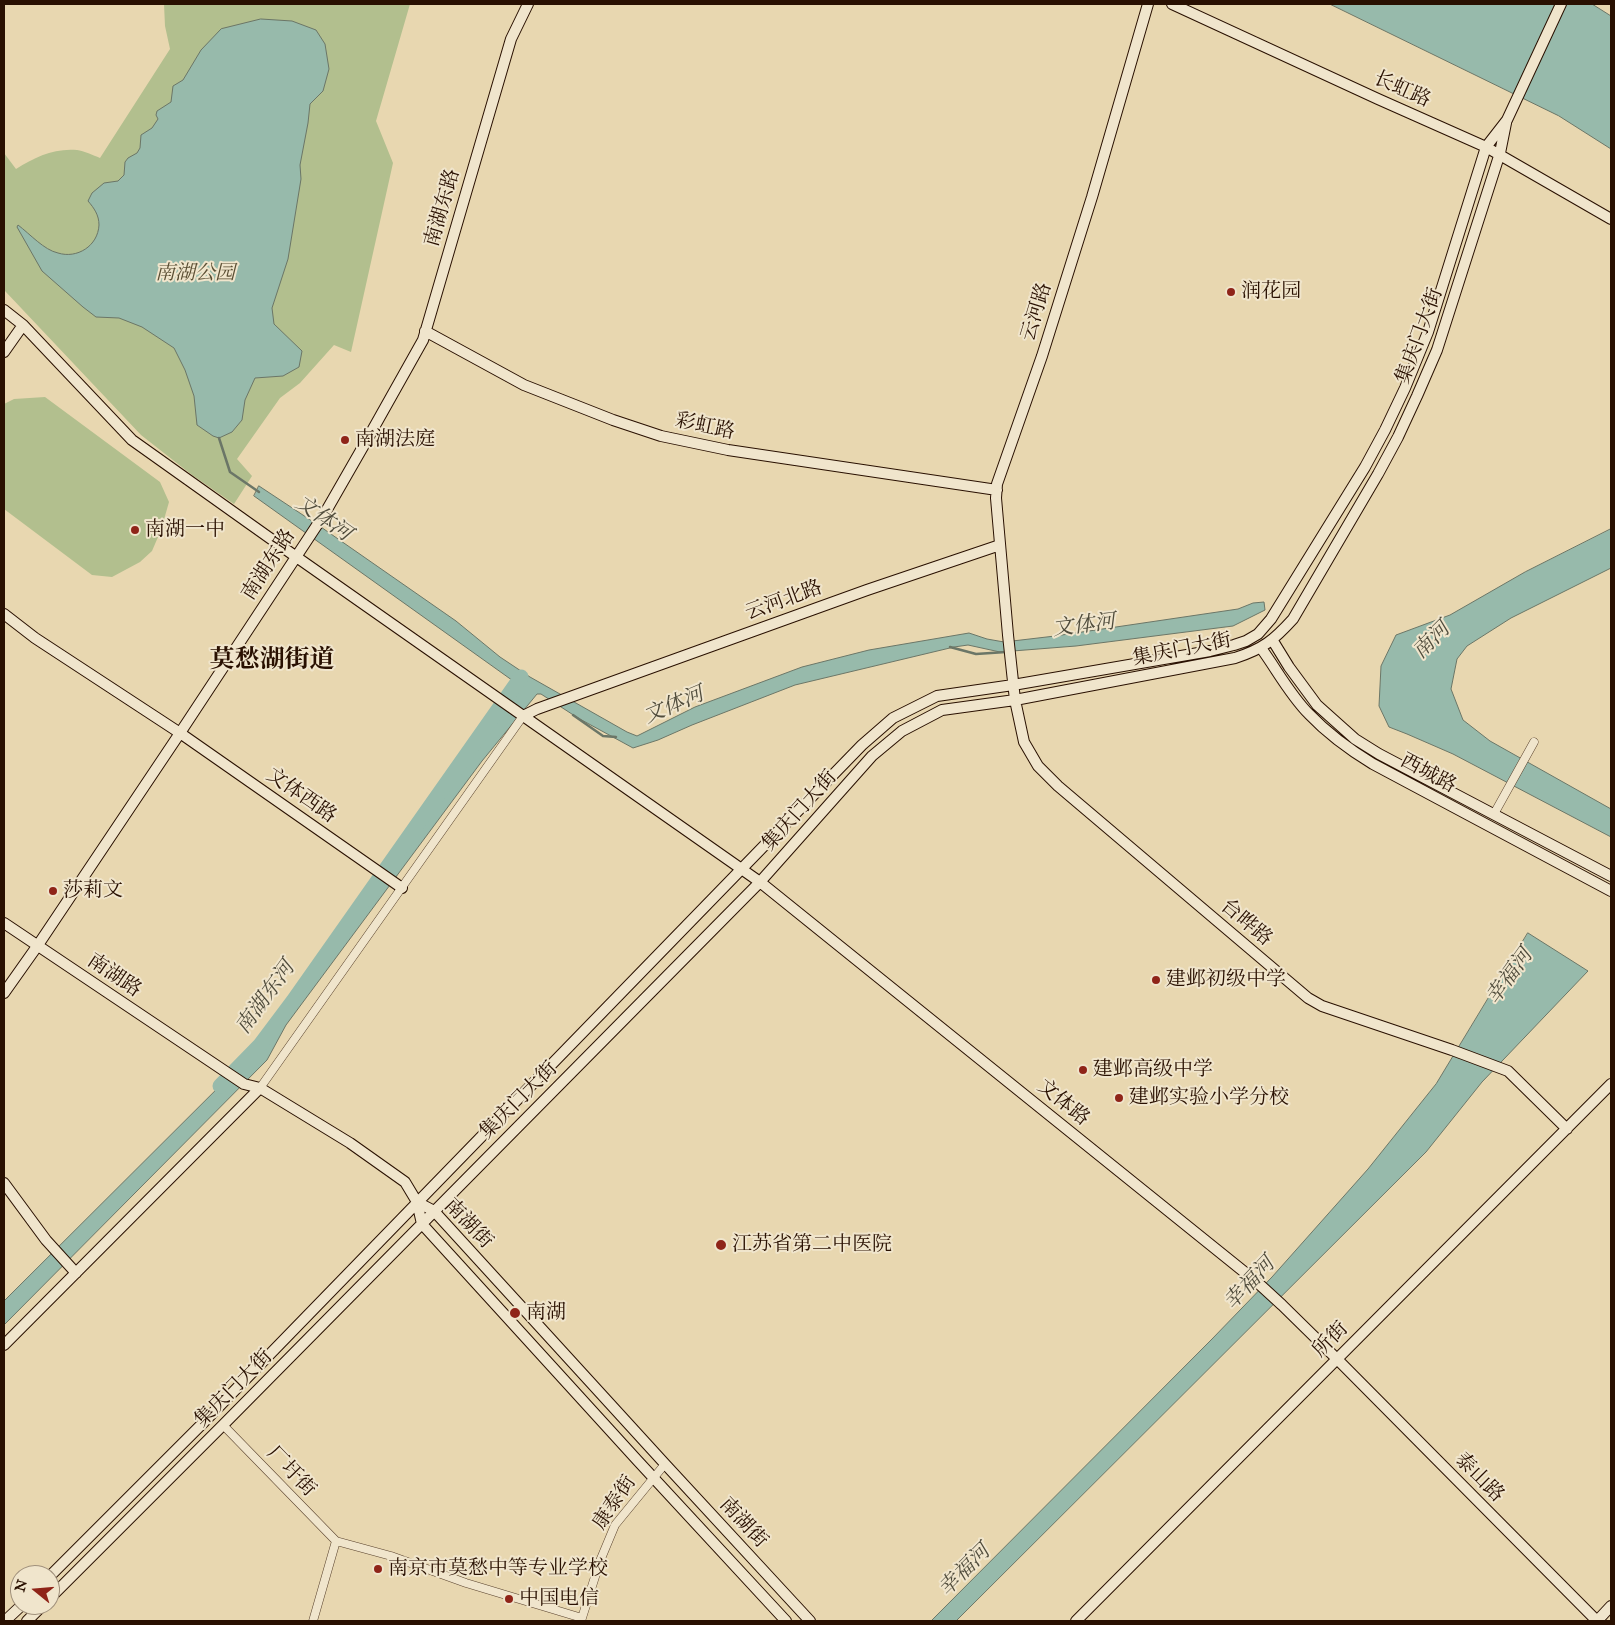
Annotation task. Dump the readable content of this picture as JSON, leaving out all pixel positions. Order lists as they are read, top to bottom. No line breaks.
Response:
{"streets":{"main road":["长虹路","南湖东路","云河路","集庆门大街","彩虹路","云河北路","西城路","文体西路","台晔路","南湖路","文体路","南湖街","所街","泰山路"],"street":["厂圩街","康泰街"]},"crossings":[["长虹路","集庆门大街"],["南湖东路","彩虹路"],["南湖东路","文体西路"],["南湖东路","南湖路"],["南湖东路","文体路"],["云河路","彩虹路"],["云河路","云河北路"],["云河路","台晔路"],["集庆门大街","西城路"],["集庆门大街","台晔路"],["集庆门大街","文体路"],["集庆门大街","南湖街"],["集庆门大街","厂圩街"],["云河北路","文体路"],["台晔路","所街"],["文体路","所街"],["文体路","泰山路"],["南湖街","康泰街"],["所街","泰山路"]],"districts":["莫愁湖街道"],"water":["文体河","南河","幸福河","南湖东河"],"parks":["南湖公园"],"places":["润花园","南湖法庭","南湖一中","莎莉文","建邺初级中学","建邺高级中学","建邺实验小学分校","江苏省第二中医院","南湖","南京市莫愁中等专业学校","中国电信"],"north":"left"}
